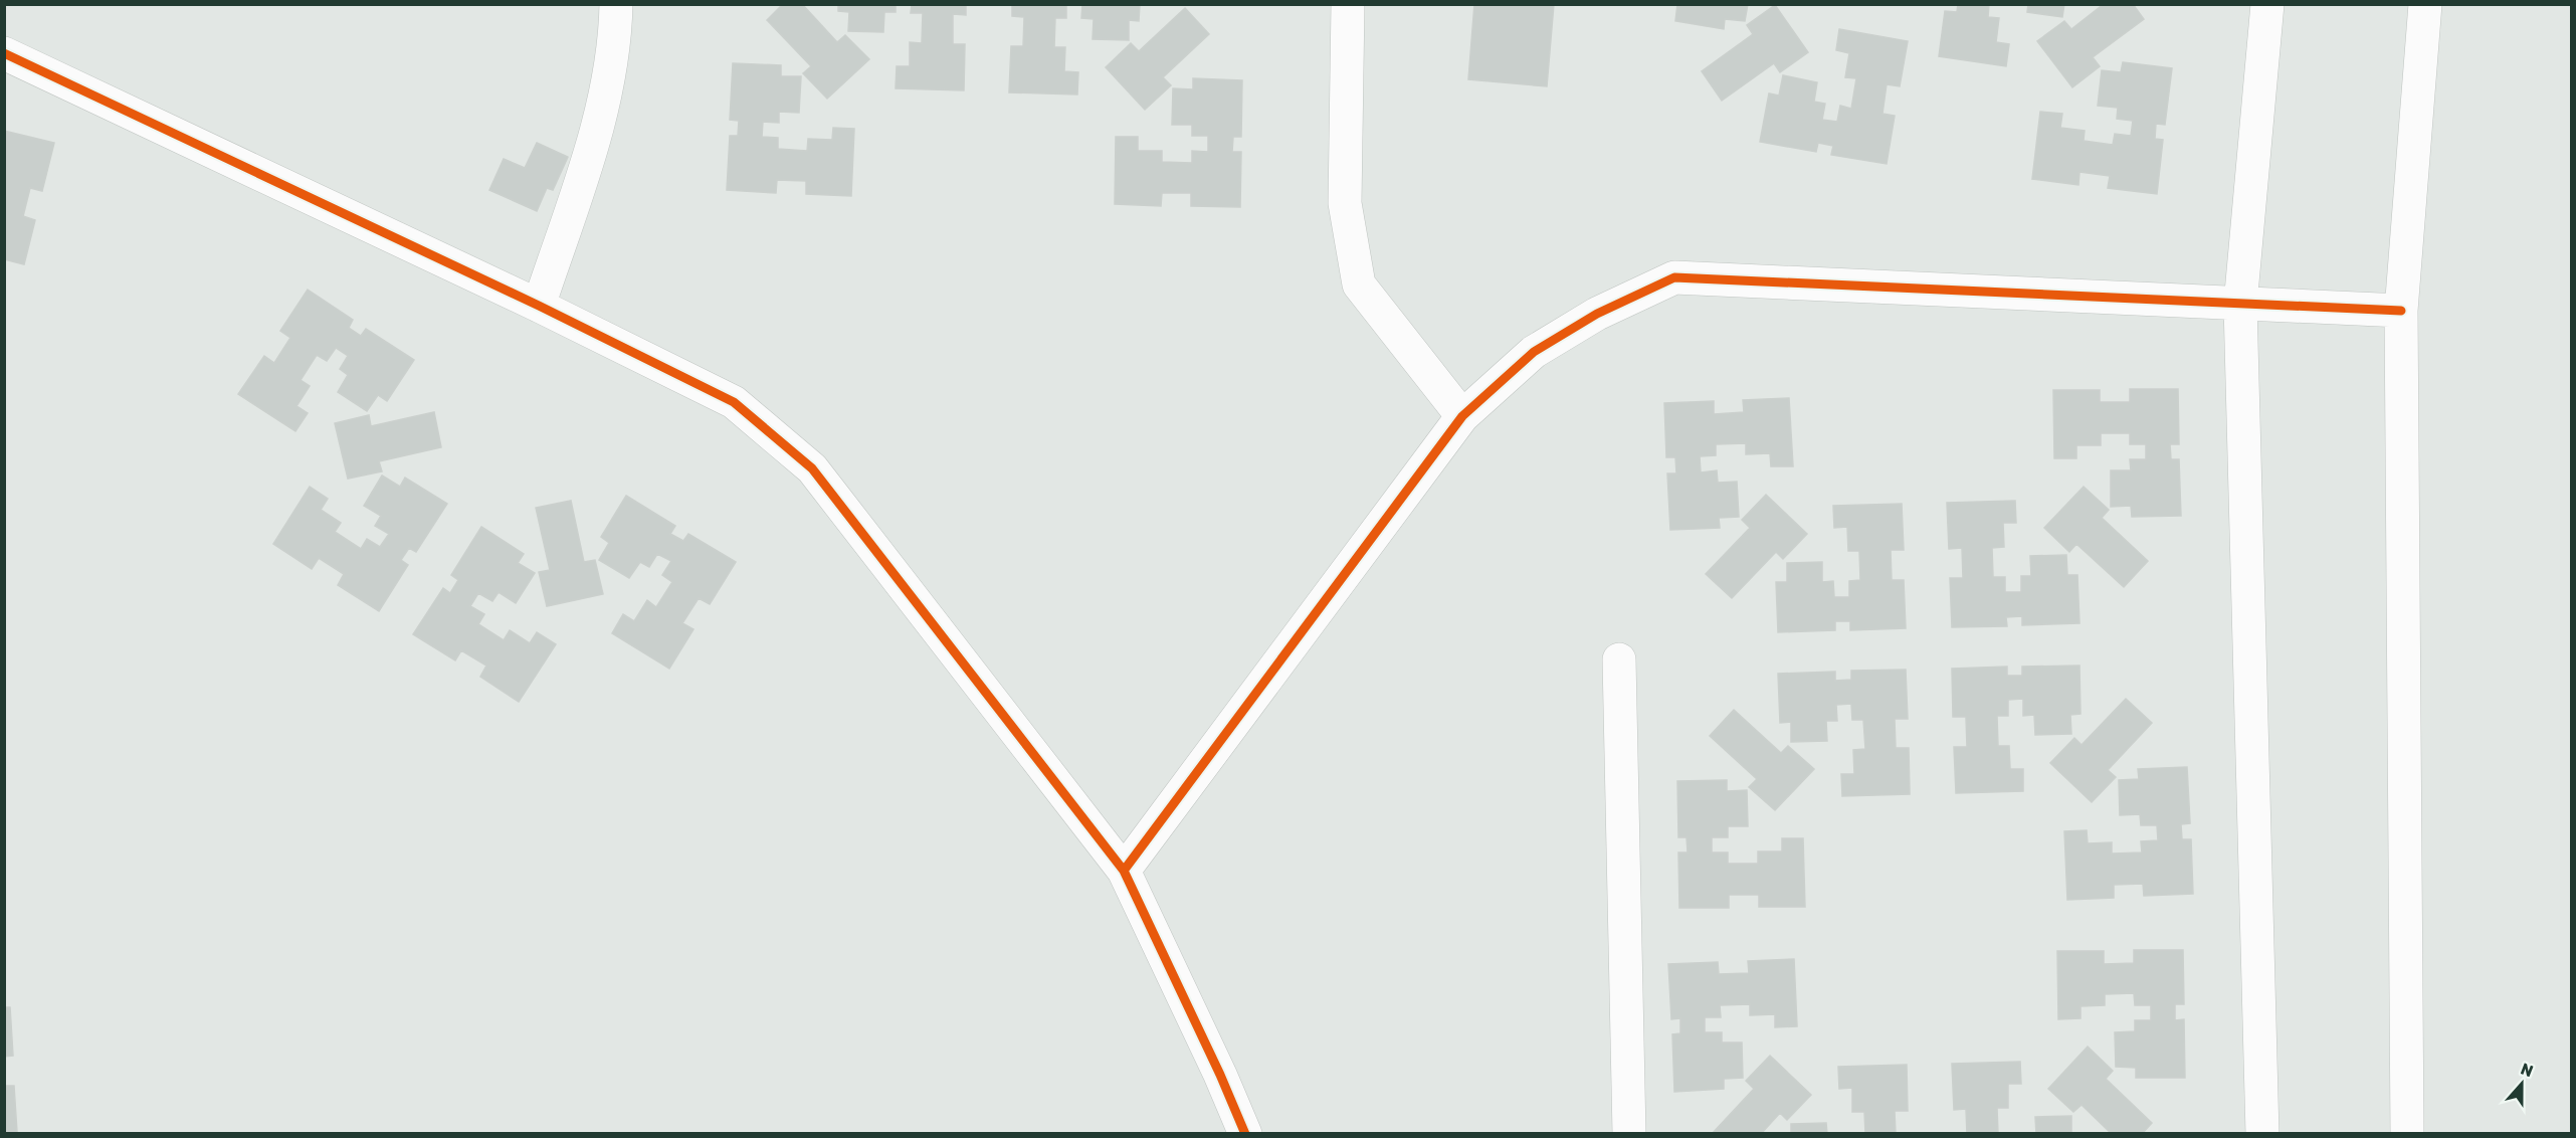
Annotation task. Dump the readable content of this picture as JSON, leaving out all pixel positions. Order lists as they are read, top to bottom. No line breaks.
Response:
{"north":"top"}
